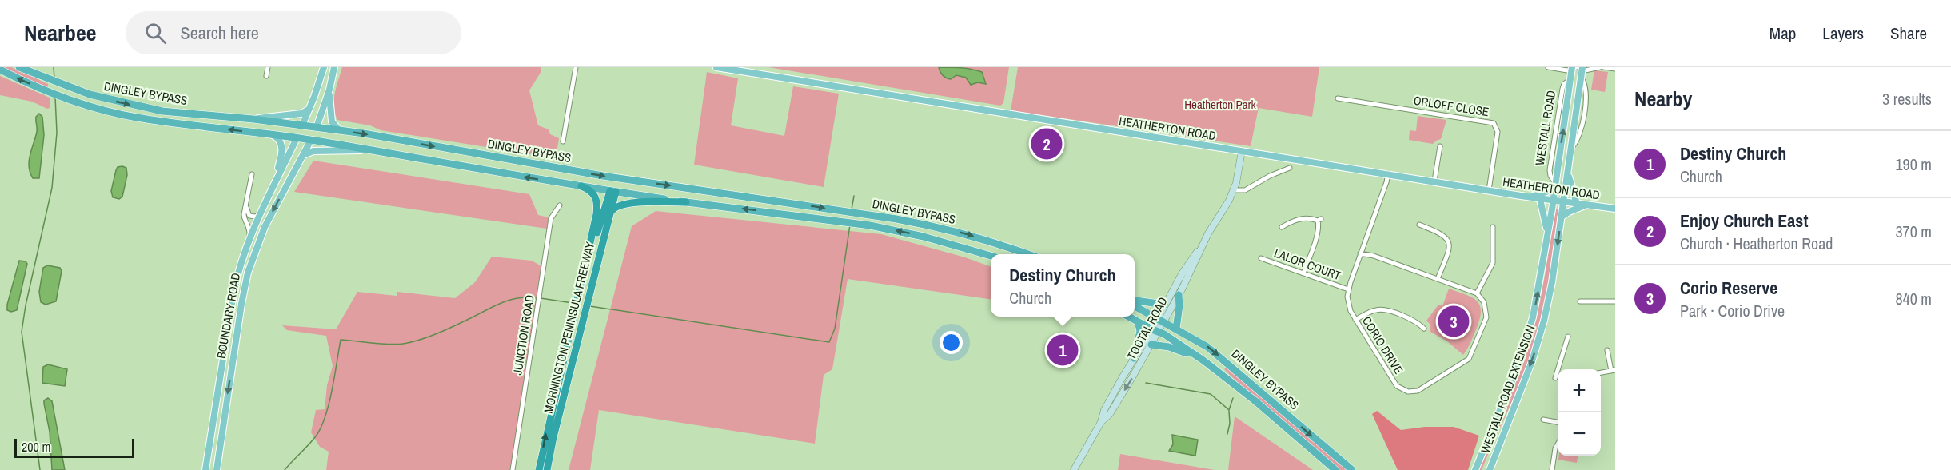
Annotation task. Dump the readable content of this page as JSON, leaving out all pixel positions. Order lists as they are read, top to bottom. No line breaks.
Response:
{"streets":{"highway":["DINGLEY BYPASS","BOUNDARY ROAD","MORNINGTON PENINSULA FREEWAY"],"main road":["WESTALL ROAD","HEATHERTON ROAD","TOOTAL ROAD","WESTALL ROAD EXTENSION"],"street":["ORLOFF CLOSE","LALOR COURT","JUNCTION ROAD","CORIO DRIVE"]},"crossings":[["DINGLEY BYPASS","BOUNDARY ROAD"],["DINGLEY BYPASS","MORNINGTON PENINSULA FREEWAY"],["DINGLEY BYPASS","TOOTAL ROAD"],["ORLOFF CLOSE","HEATHERTON ROAD"],["WESTALL ROAD","HEATHERTON ROAD"],["WESTALL ROAD","WESTALL ROAD EXTENSION"],["HEATHERTON ROAD","TOOTAL ROAD"],["HEATHERTON ROAD","CORIO DRIVE"],["HEATHERTON ROAD","WESTALL ROAD EXTENSION"],["LALOR COURT","CORIO DRIVE"]],"parks":["Heatherton Park"],"scale_bar":"200 m","page":{"header":"Nearbee","search":"Search here","nav":["Map","Layers","Share"],"heading":["Nearby","3 results"],"pins":["2","3","1"],"list":[{"mark":"1","name":"Destiny Church","note":"Church","value":"190 m"},{"mark":"2","name":"Enjoy Church East","note":"Church · Heatherton Road","value":"370 m"},{"mark":"3","name":"Corio Reserve","note":"Park · Corio Drive","value":"840 m"}],"popup":["Destiny Church","Church"],"map_buttons":["+","−"],"scale":"200 m"}}
